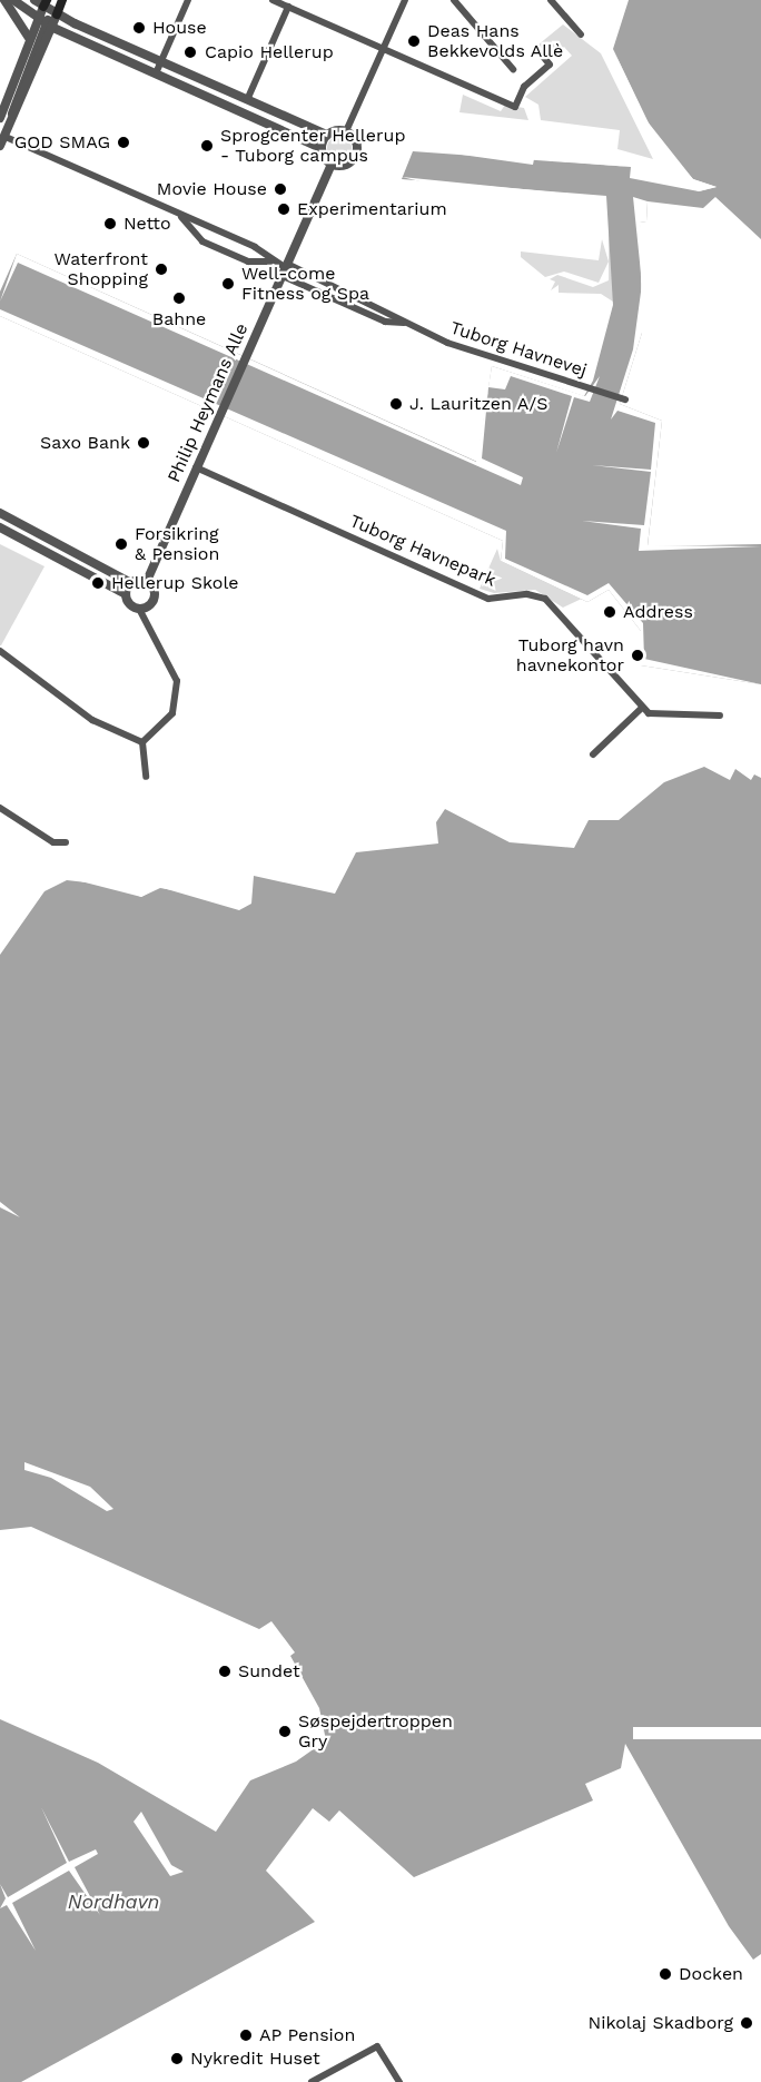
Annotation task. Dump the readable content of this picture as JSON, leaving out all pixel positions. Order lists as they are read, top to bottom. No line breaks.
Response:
{"streets":{"street":["Tuborg Havnevej","Philip Heymans Alle","Tuborg Havnepark"]},"crossings":[["Tuborg Havnevej","Philip Heymans Alle"],["Philip Heymans Alle","Tuborg Havnepark"]],"water":["Nordhavn"],"places":["House","Deas Hans Bekkevolds Allè","Capio Hellerup","GOD SMAG","Sprogcenter Hellerup - Tuborg campus","Movie House","Experimentarium","Netto","Waterfront Shopping","Well-come Fitness og Spa","Bahne","J. Lauritzen A/S","Saxo Bank","Forsikring & Pension","Hellerup Skole","Address","Tuborg havn havnekontor","Sundet","Søspejdertroppen Gry","Docken","Nikolaj Skadborg","AP Pension","Nykredit Huset"]}
